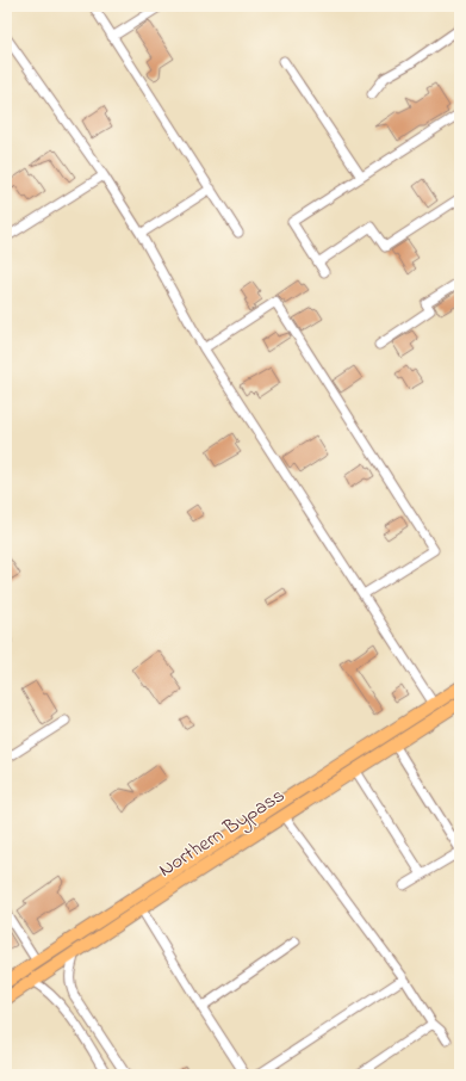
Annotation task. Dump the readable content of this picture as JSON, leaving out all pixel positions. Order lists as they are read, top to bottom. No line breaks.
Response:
{"streets":{"main road":["Northern Bypass"]}}
